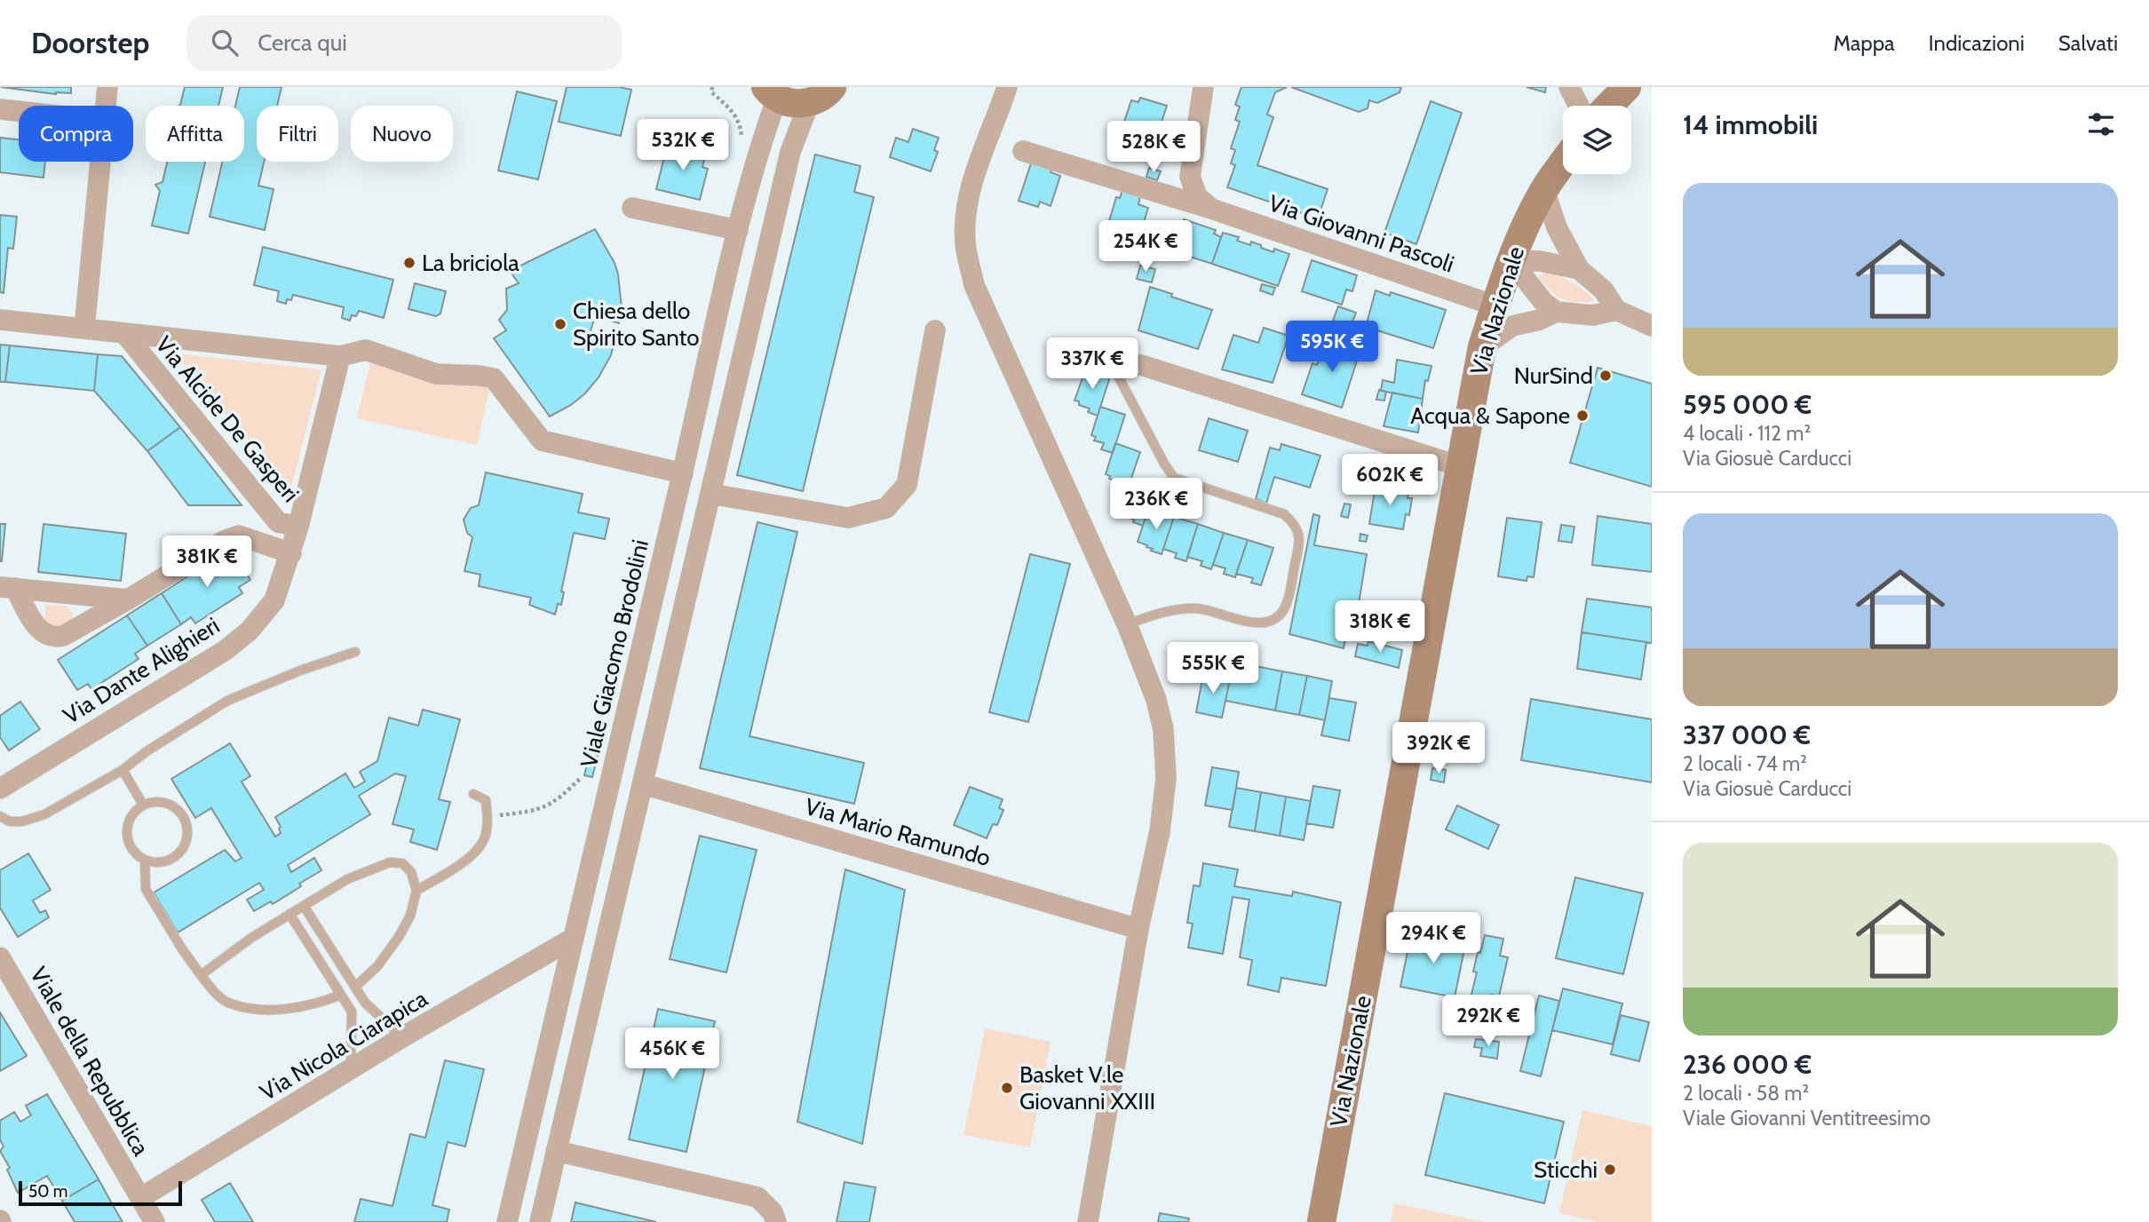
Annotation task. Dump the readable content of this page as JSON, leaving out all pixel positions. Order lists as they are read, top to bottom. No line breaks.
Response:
{"streets":{"main road":["Via Nazionale"],"street":["Via Giovanni Pascoli","Via Alcide De Gasperi","Viale Giacomo Brodolini","Via Dante Alighieri","Via Mario Ramundo","Via Nicola Ciarapica","Viale della Repubblica"]},"crossings":[["Via Giovanni Pascoli","Via Nazionale"],["Via Alcide De Gasperi","Viale Giacomo Brodolini"],["Via Alcide De Gasperi","Via Dante Alighieri"],["Viale Giacomo Brodolini","Via Nicola Ciarapica"],["Via Nicola Ciarapica","Viale della Repubblica"]],"places":["La briciola","Chiesa dello Spirito Santo","NurSind","Acqua & Sapone","Basket V.le Giovanni XXIII","Sticchi"],"scale_bar":"50 m","page":{"header":"Doorstep","search":"Cerca qui","nav":["Mappa","Indicazioni","Salvati"],"heading":"14 immobili","chip":["Compra","Affitta","Filtri","Nuovo"],"price":["532K €","528K €","254K €","595K €","337K €","602K €","236K €","381K €","318K €","555K €","392K €","294K €","292K €","456K €"],"list":[{"name":"595 000 €","note":"4 locali · 112 m² · Via Giosuè Carducci"},{"name":"337 000 €","note":"2 locali · 74 m² · Via Giosuè Carducci"},{"name":"236 000 €","note":"2 locali · 58 m² · Viale Giovanni Ventitreesimo"}],"scale":"50 m"}}
